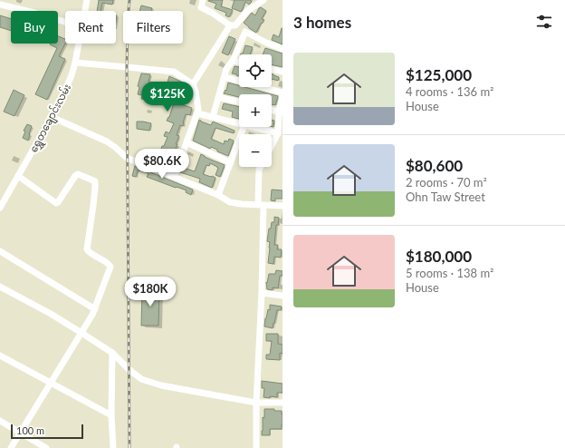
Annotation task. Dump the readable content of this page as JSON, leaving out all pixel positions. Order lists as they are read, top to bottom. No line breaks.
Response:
{"streets":{"street":["ရွှေတချောင်းလမ်း"]},"scale_bar":"100 m","page":{"heading":"3 homes","chip":["Buy","Rent","Filters"],"list":[{"name":"$125,000","note":"4 rooms · 136 m² · House"},{"name":"$80,600","note":"2 rooms · 70 m² · Ohn Taw Street"},{"name":"$180,000","note":"5 rooms · 138 m² · House"}],"map_buttons":["+","−"],"price":["$125K","$80.6K","$180K"],"scale":"100 m"}}
